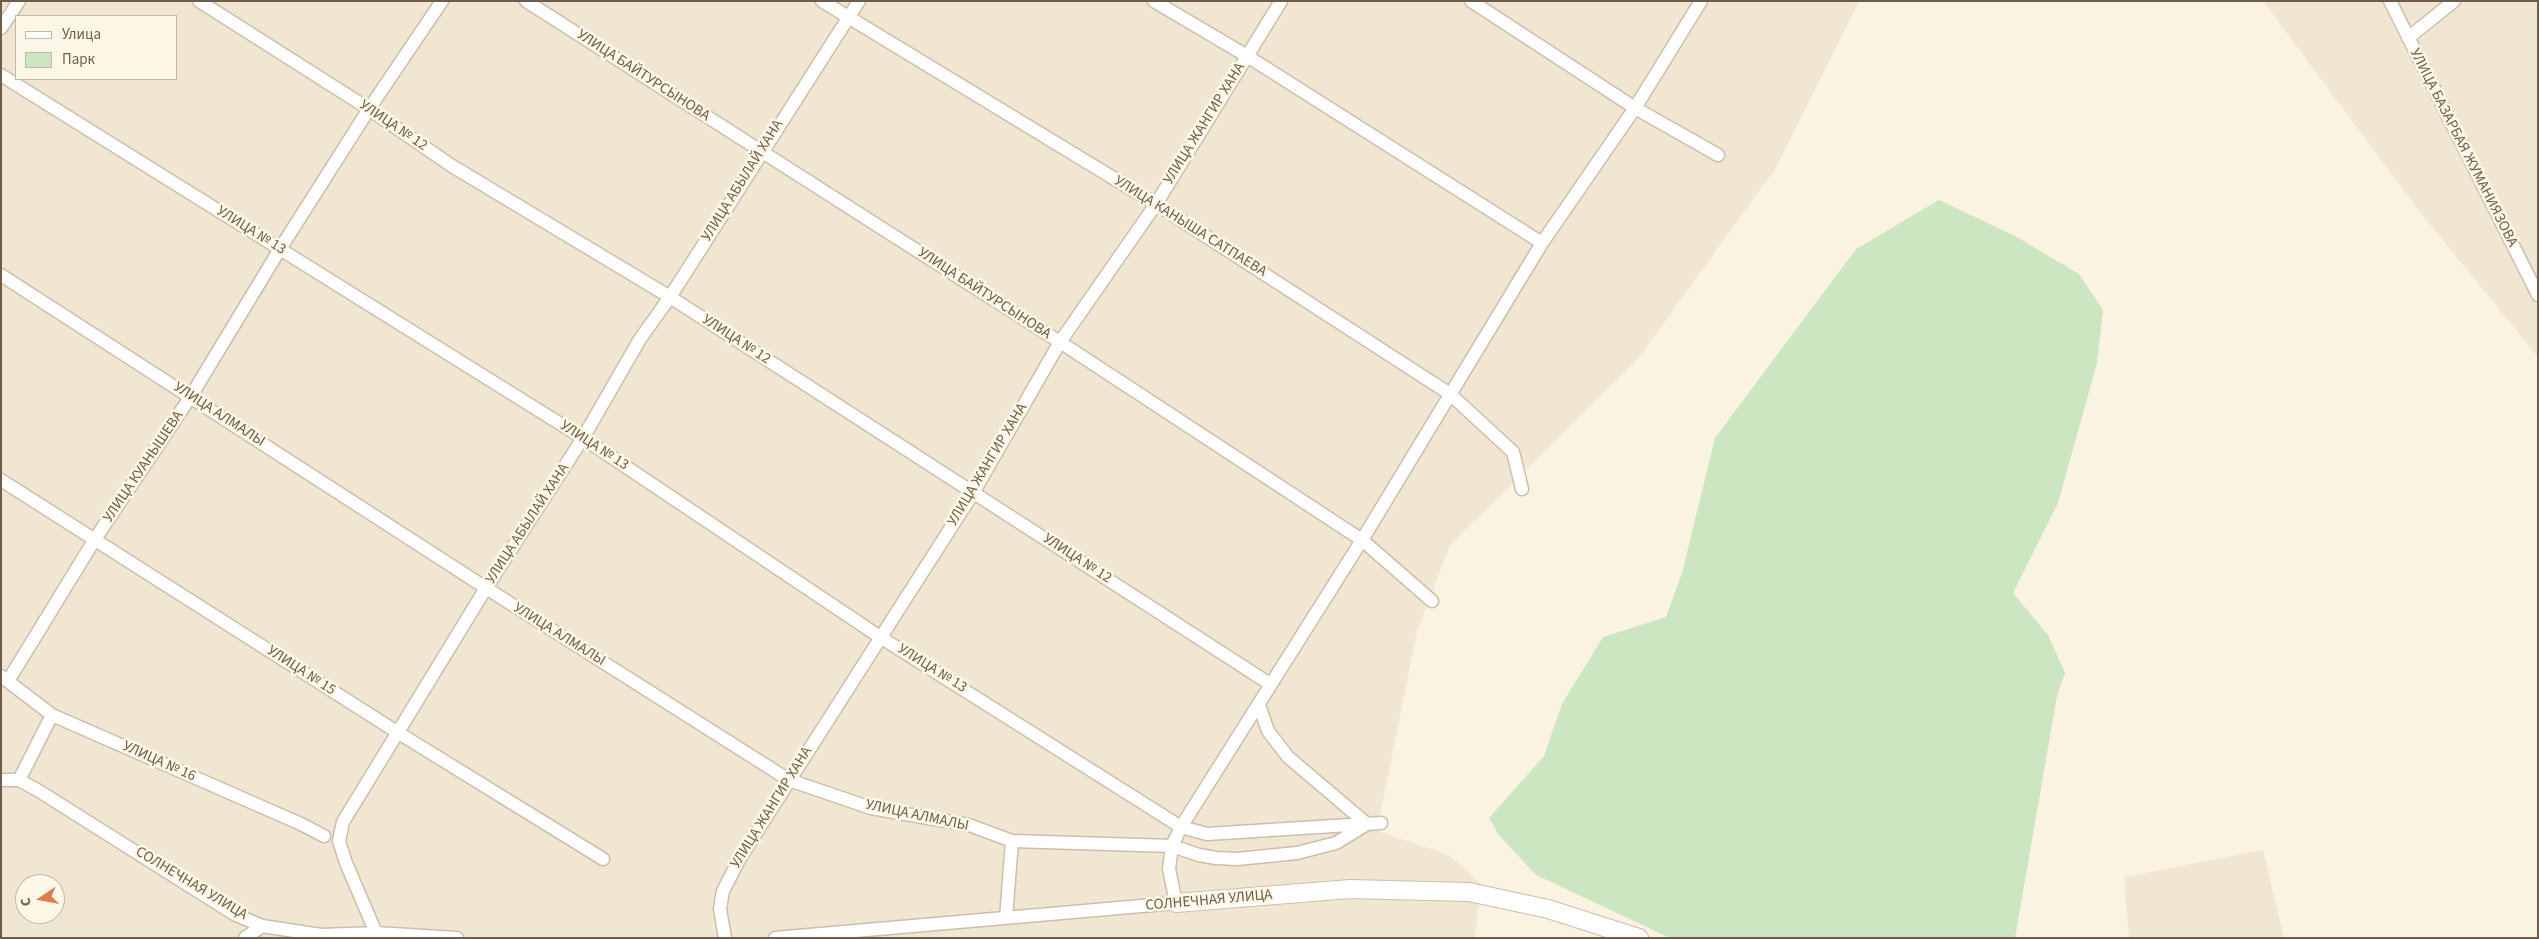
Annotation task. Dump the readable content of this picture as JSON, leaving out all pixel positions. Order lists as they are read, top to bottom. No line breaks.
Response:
{"streets":{"street":["УЛИЦА БАЙТУРСЫНОВА","УЛИЦА ЖАНГИР ХАНА","УЛИЦА № 12","УЛИЦА БАЗАРБАЯ ЖУМАНИЯЗОВА","УЛИЦА АБЫЛАЙ ХАНА","УЛИЦА КАНЫША САТПАЕВА","УЛИЦА № 13","УЛИЦА АЛМАЛЫ","УЛИЦА КУАНЫШЕВА","УЛИЦА № 15","УЛИЦА № 16","СОЛНЕЧНАЯ УЛИЦА"]},"crossings":[["УЛИЦА БАЙТУРСЫНОВА","УЛИЦА ЖАНГИР ХАНА"],["УЛИЦА БАЙТУРСЫНОВА","УЛИЦА АБЫЛАЙ ХАНА"],["УЛИЦА ЖАНГИР ХАНА","УЛИЦА № 12"],["УЛИЦА ЖАНГИР ХАНА","УЛИЦА КАНЫША САТПАЕВА"],["УЛИЦА ЖАНГИР ХАНА","УЛИЦА № 13"],["УЛИЦА ЖАНГИР ХАНА","УЛИЦА АЛМАЛЫ"],["УЛИЦА № 12","УЛИЦА АБЫЛАЙ ХАНА"],["УЛИЦА № 12","УЛИЦА КУАНЫШЕВА"],["УЛИЦА АБЫЛАЙ ХАНА","УЛИЦА КАНЫША САТПАЕВА"],["УЛИЦА АБЫЛАЙ ХАНА","УЛИЦА № 13"],["УЛИЦА АБЫЛАЙ ХАНА","УЛИЦА АЛМАЛЫ"],["УЛИЦА АБЫЛАЙ ХАНА","УЛИЦА № 15"],["УЛИЦА АБЫЛАЙ ХАНА","СОЛНЕЧНАЯ УЛИЦА"],["УЛИЦА № 13","УЛИЦА АЛМАЛЫ"],["УЛИЦА № 13","УЛИЦА КУАНЫШЕВА"],["УЛИЦА АЛМАЛЫ","УЛИЦА КУАНЫШЕВА"],["УЛИЦА КУАНЫШЕВА","УЛИЦА № 15"],["УЛИЦА КУАНЫШЕВА","УЛИЦА № 16"]],"legend":["Улица","Парк"],"north":"left"}
